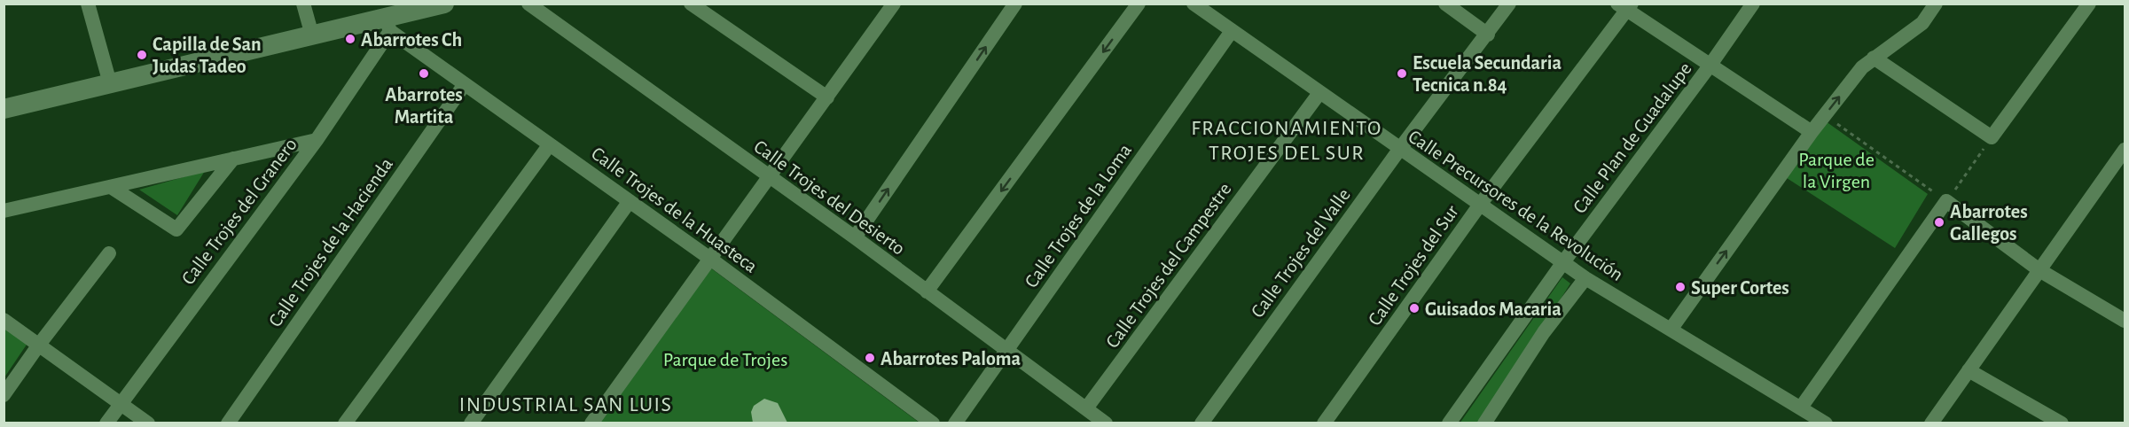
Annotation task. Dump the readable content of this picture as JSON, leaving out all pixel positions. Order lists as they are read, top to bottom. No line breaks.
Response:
{"streets":{"street":["Calle Plan de Guadalupe","Calle Trojes del Desierto","Calle Precursores de la Revolución","Calle Trojes de la Huasteca","Calle Trojes del Granero","Calle Trojes de la Loma","Calle Trojes de la Hacienda","Calle Trojes del Valle","Calle Trojes del Campestre","Calle Trojes del Sur"]},"crossings":[["Calle Plan de Guadalupe","Calle Precursores de la Revolución"],["Calle Trojes del Desierto","Calle Trojes de la Loma"],["Calle Trojes del Desierto","Calle Trojes del Campestre"],["Calle Precursores de la Revolución","Calle Trojes de la Loma"],["Calle Precursores de la Revolución","Calle Trojes del Valle"],["Calle Precursores de la Revolución","Calle Trojes del Campestre"],["Calle Precursores de la Revolución","Calle Trojes del Sur"],["Calle Trojes de la Huasteca","Calle Trojes del Granero"],["Calle Trojes de la Huasteca","Calle Trojes de la Hacienda"]],"districts":["FRACCIONAMIENTO TROJES DEL SUR","INDUSTRIAL SAN LUIS"],"parks":["Parque de la Virgen","Parque de Trojes"],"places":["Abarrotes Ch","Capilla de San Judas Tadeo","Abarrotes Martita","Escuela Secundaria Tecnica n.84","Abarrotes Gallegos","Super Cortes","Guisados Macaria","Abarrotes Paloma"]}
